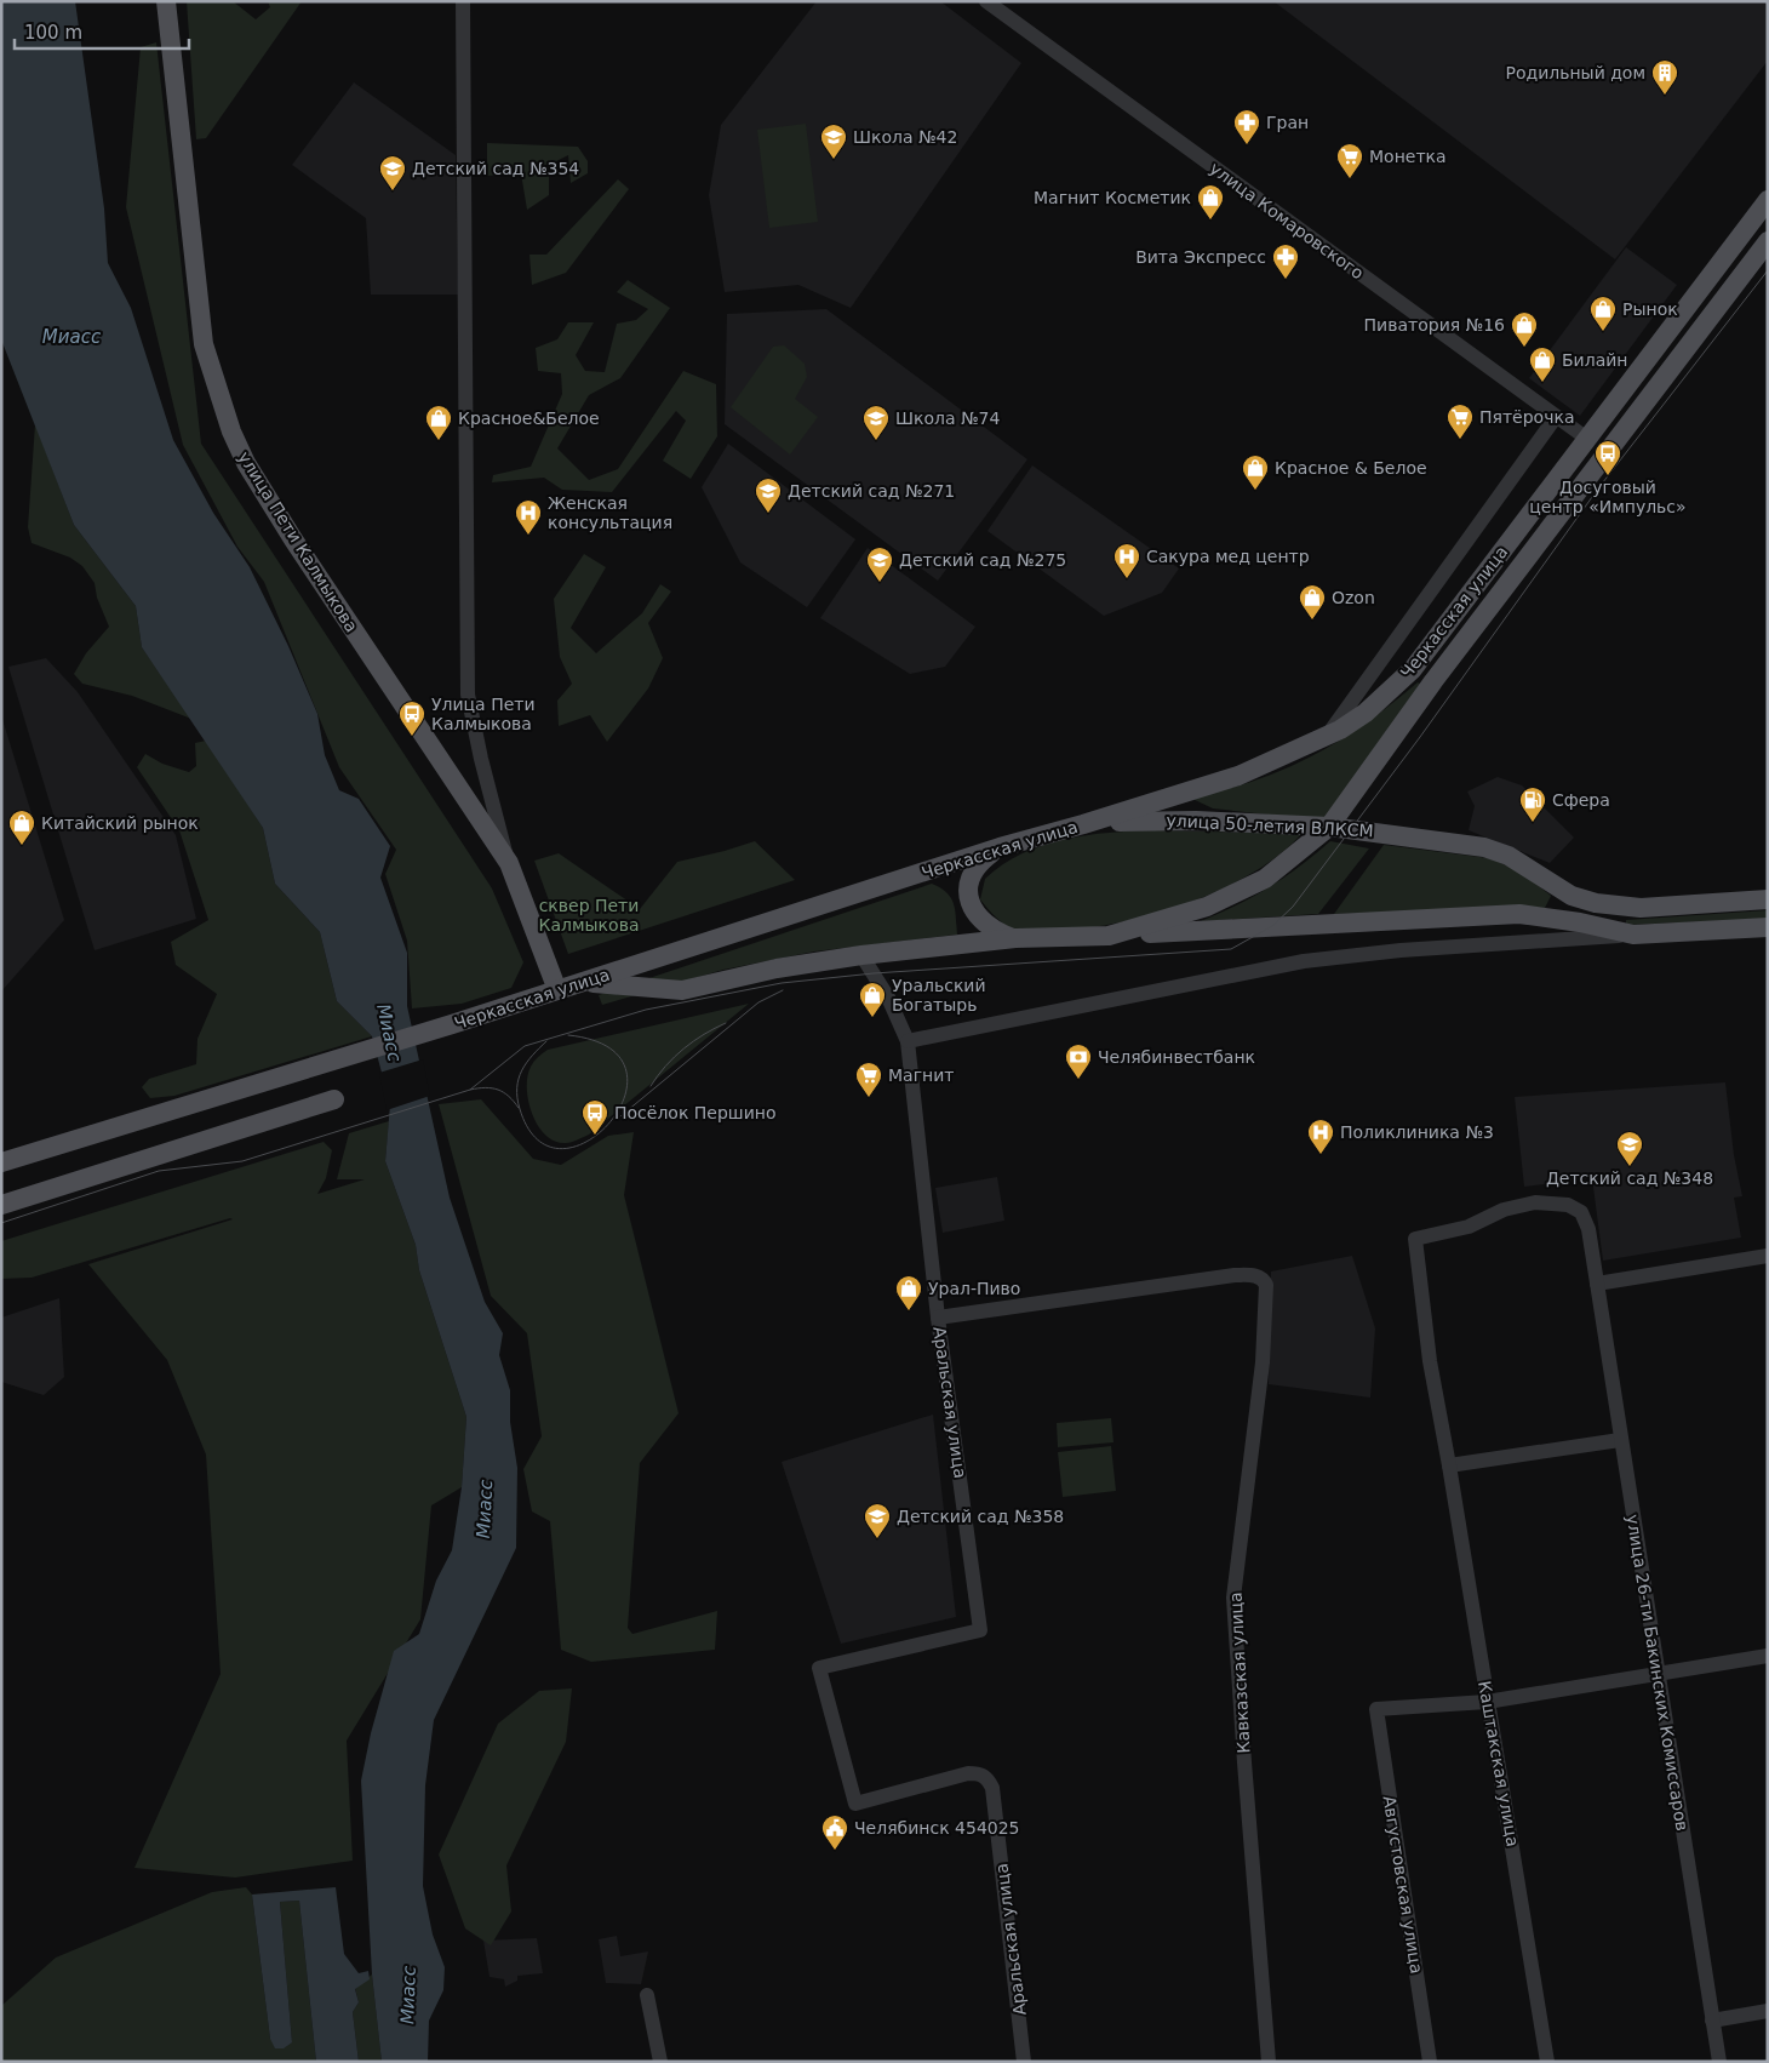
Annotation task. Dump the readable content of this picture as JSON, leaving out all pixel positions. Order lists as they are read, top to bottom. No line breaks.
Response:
{"streets":{"main road":["улица Пети Калмыкова","Черкасская улица","улица 50-летия ВЛКСМ"],"street":["улица Комаровского","Аральская улица","Кавказская улица","улица 26-ти Бакинских Комиссаров","Каштакская улица","Августовская улица"]},"crossings":[["улица Комаровского","Черкасская улица"],["улица Пети Калмыкова","Черкасская улица"],["Черкасская улица","улица 50-летия ВЛКСМ"],["Черкасская улица","Аральская улица"],["Аральская улица","Кавказская улица"],["улица 26-ти Бакинских Комиссаров","Каштакская улица"],["Каштакская улица","Августовская улица"]],"water":["Миасс"],"parks":["сквер Пети Калмыкова"],"places":{"building":["Родильный дом"],"pharmacy":["Гран","Вита Экспресс"],"school or university":["Школа №42","Детский сад №354","Школа №74","Детский сад №271","Детский сад №275","Детский сад №348","Детский сад №358"],"supermarket":["Монетка","Пятёрочка","Магнит"],"shop":["Магнит Косметик","Рынок","Пиватория №16","Билайн","Красное&Белое","Красное & Белое","Ozon","Китайский рынок","Уральский Богатырь","Урал-Пиво"],"bus stop":["Досуговый центр «Импульс»","Улица Пети Калмыкова","Посёлок Першино"],"hospital":["Женская консультация","Сакура мед центр","Поликлиника №3"],"fuel station":["Сфера"],"bank":["Челябинвестбанк"],"public building":["Челябинск 454025"]},"scale_bar":"100 m"}
